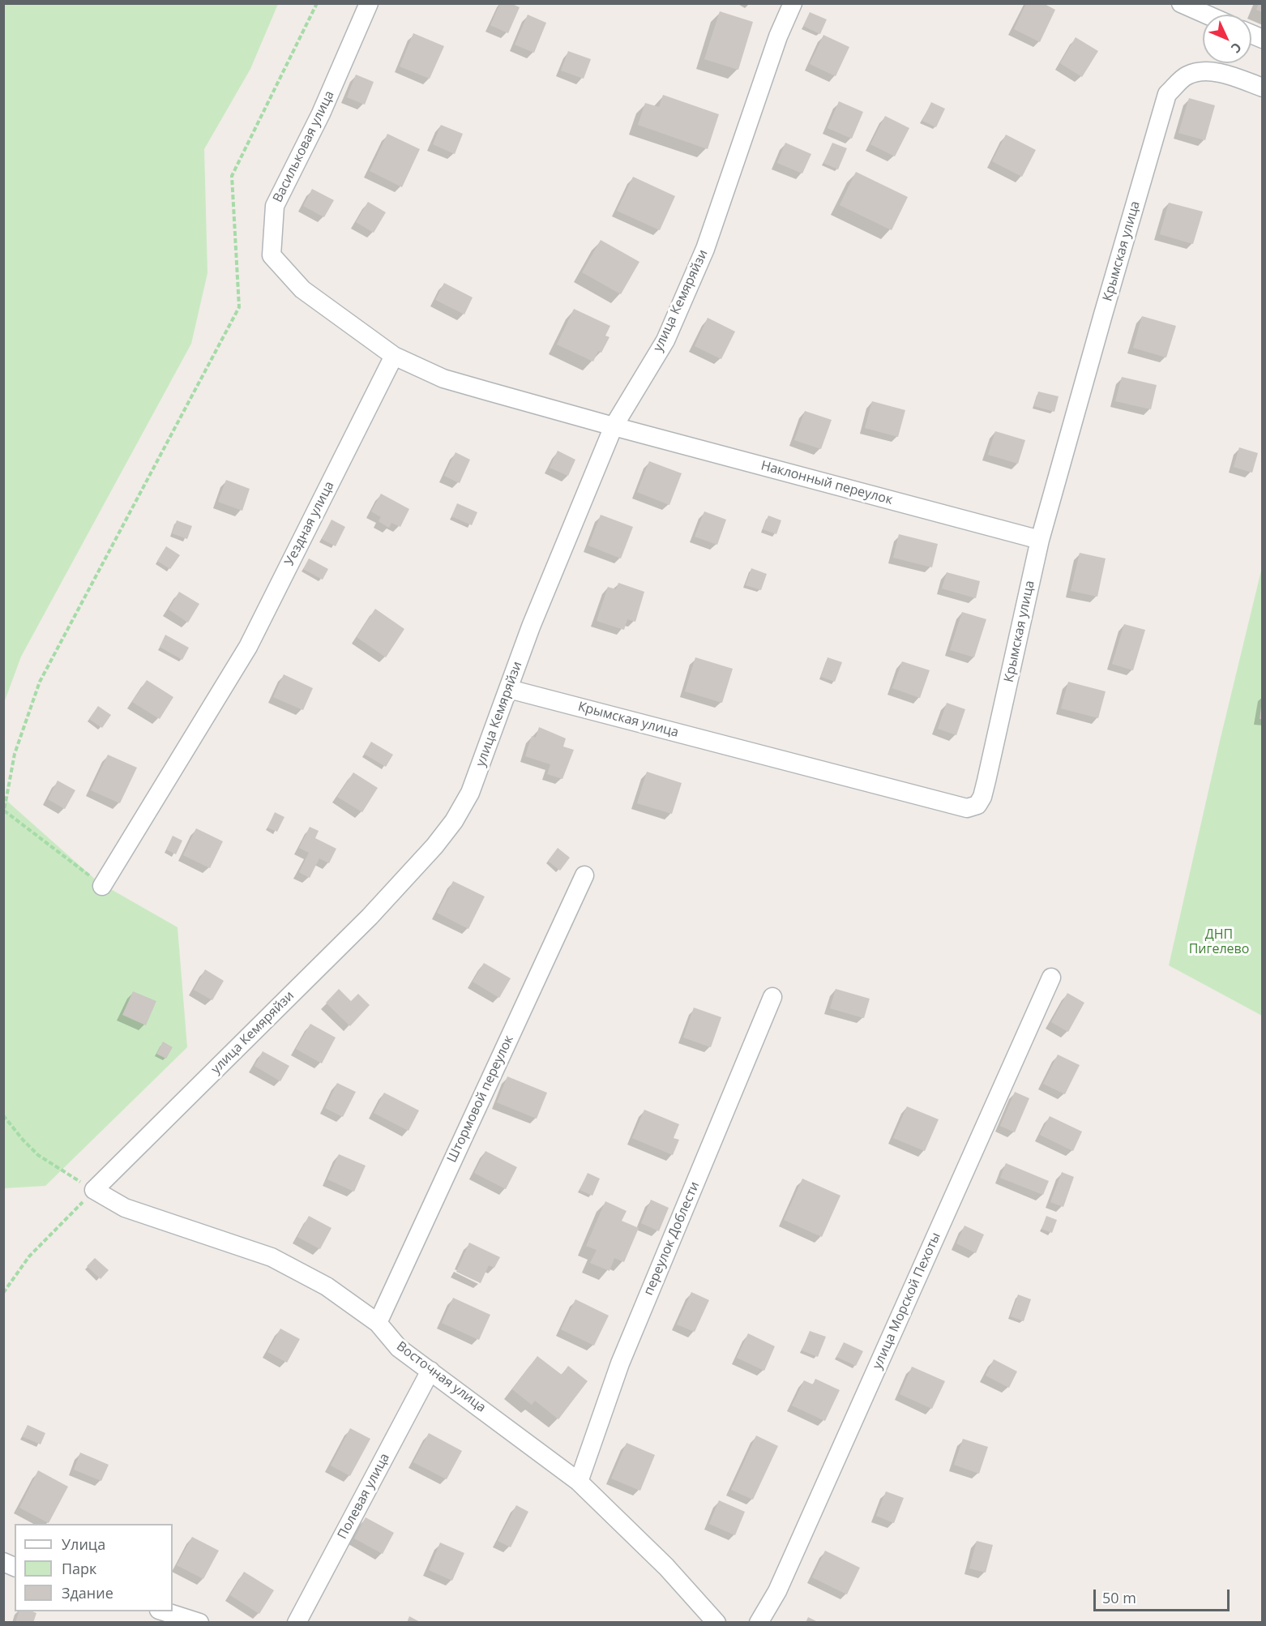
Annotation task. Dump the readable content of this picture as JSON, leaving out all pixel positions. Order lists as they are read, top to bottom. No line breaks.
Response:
{"streets":{"street":["Васильковая улица","Крымская улица","улица Кемяряйзи","Наклонный переулок","Уездная улица","Штормовой переулок","переулок Доблести","улица Морской Пехоты","Восточная улица","Полевая улица"]},"crossings":[["Васильковая улица","Уездная улица"],["Крымская улица","улица Кемяряйзи"],["Крымская улица","Наклонный переулок"],["улица Кемяряйзи","Наклонный переулок"],["улица Кемяряйзи","Восточная улица"],["Штормовой переулок","Восточная улица"],["переулок Доблести","Восточная улица"],["Восточная улица","Полевая улица"]],"parks":["ДНП Пигелево"],"legend":["Улица","Парк","Здание"],"scale_bar":"50 m","north":"bottom right"}
